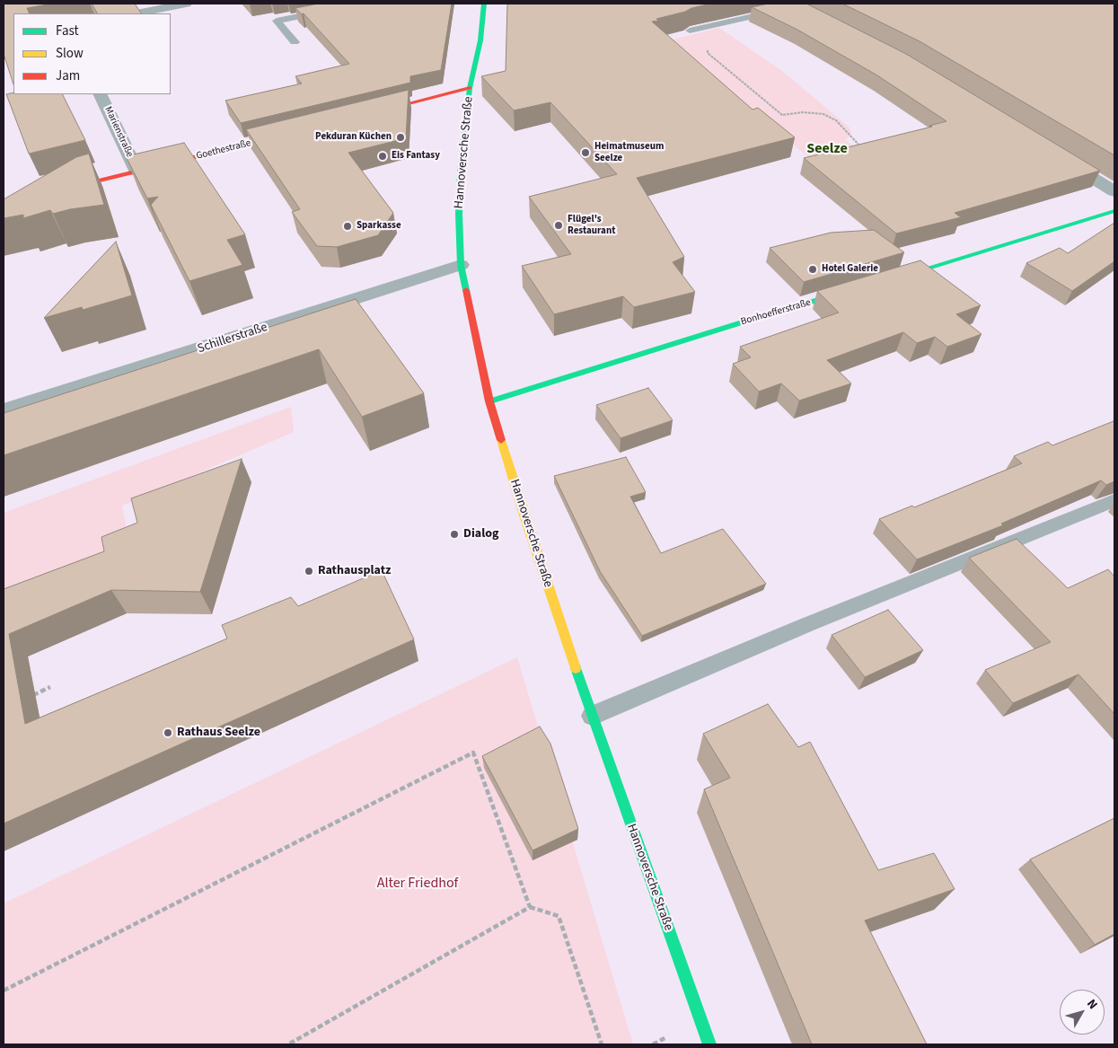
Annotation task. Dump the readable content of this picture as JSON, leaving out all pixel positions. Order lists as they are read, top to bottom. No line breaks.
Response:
{"streets":{"street":["Marienstraße","Goethestraße","Hannoversche Straße","Bonhoefferstraße","Schillerstraße"]},"crossings":[["Marienstraße","Goethestraße"],["Hannoversche Straße","Bonhoefferstraße"],["Hannoversche Straße","Schillerstraße"]],"districts":["Seelze"],"parks":["Alter Friedhof"],"places":["Pekduran Küchen","Heimatmuseum Seelze","Eis Fantasy","Flügel's Restaurant","Sparkasse","Hotel Galerie","Dialog","Rathausplatz","Rathaus Seelze"],"legend":["Fast","Slow","Jam"],"north":"top right"}
